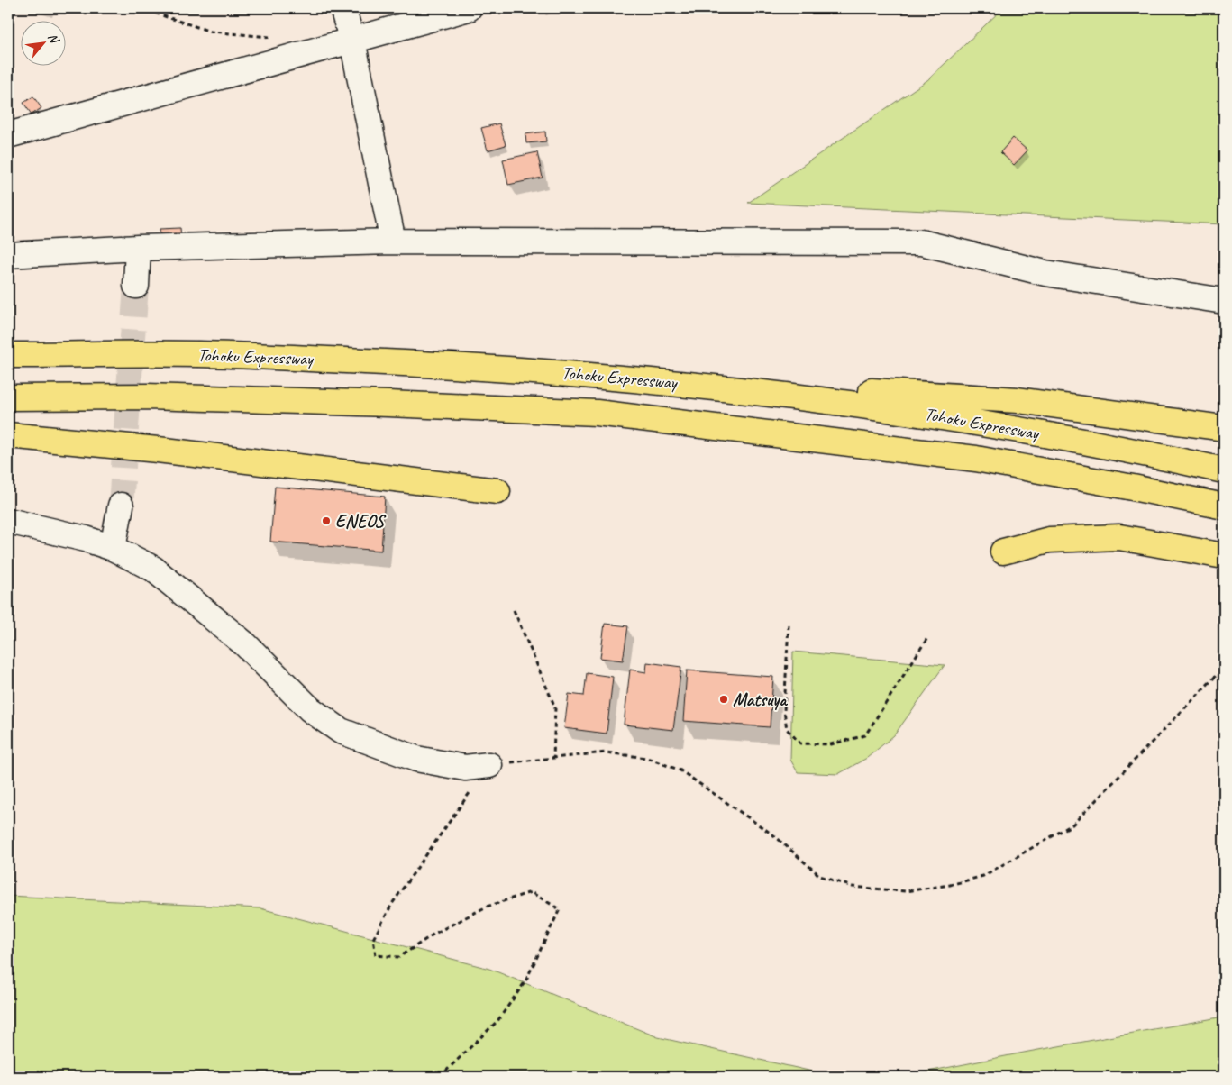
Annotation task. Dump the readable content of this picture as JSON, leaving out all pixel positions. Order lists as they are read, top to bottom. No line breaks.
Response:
{"streets":{"highway":["Tohoku Expressway"]},"places":["ENEOS","Matsuya"],"north":"top right"}
